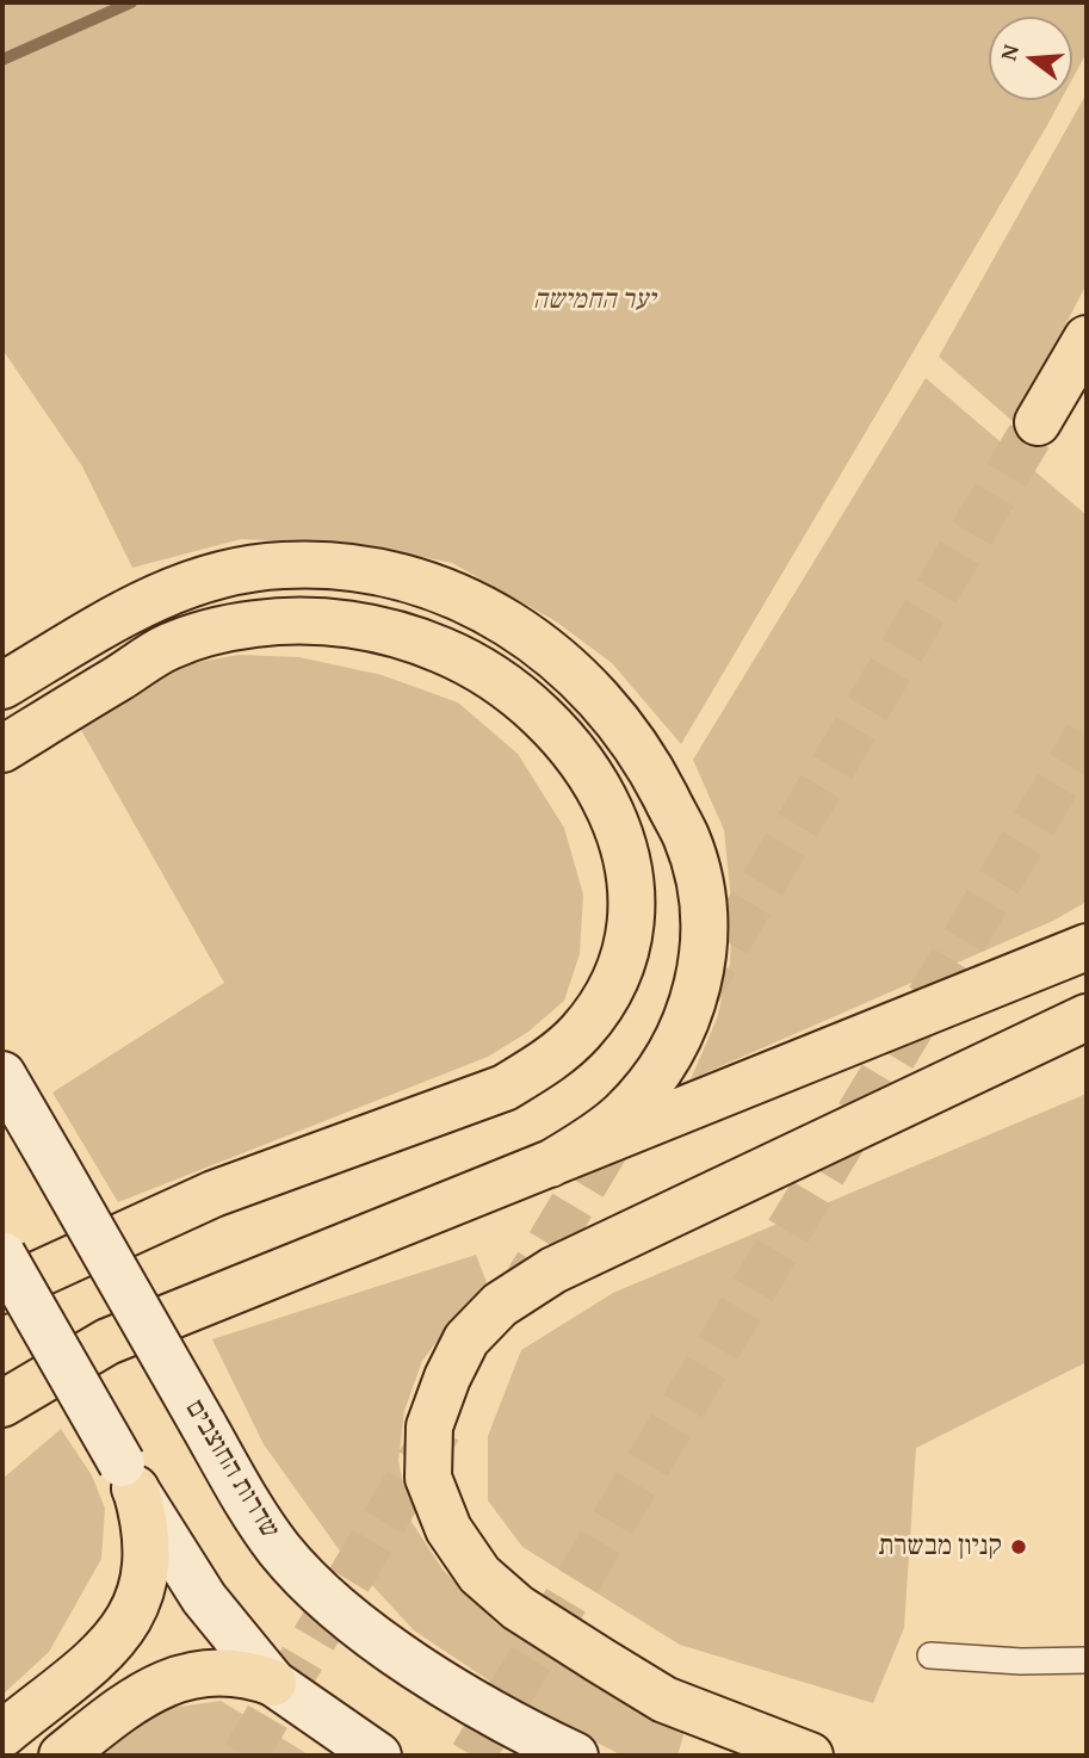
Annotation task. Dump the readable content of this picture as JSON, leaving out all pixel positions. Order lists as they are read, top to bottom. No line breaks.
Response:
{"streets":{"main road":["שדרות החוצבים"]},"parks":["יער החמישה"],"places":["קניון מבשרת"],"north":"left"}
